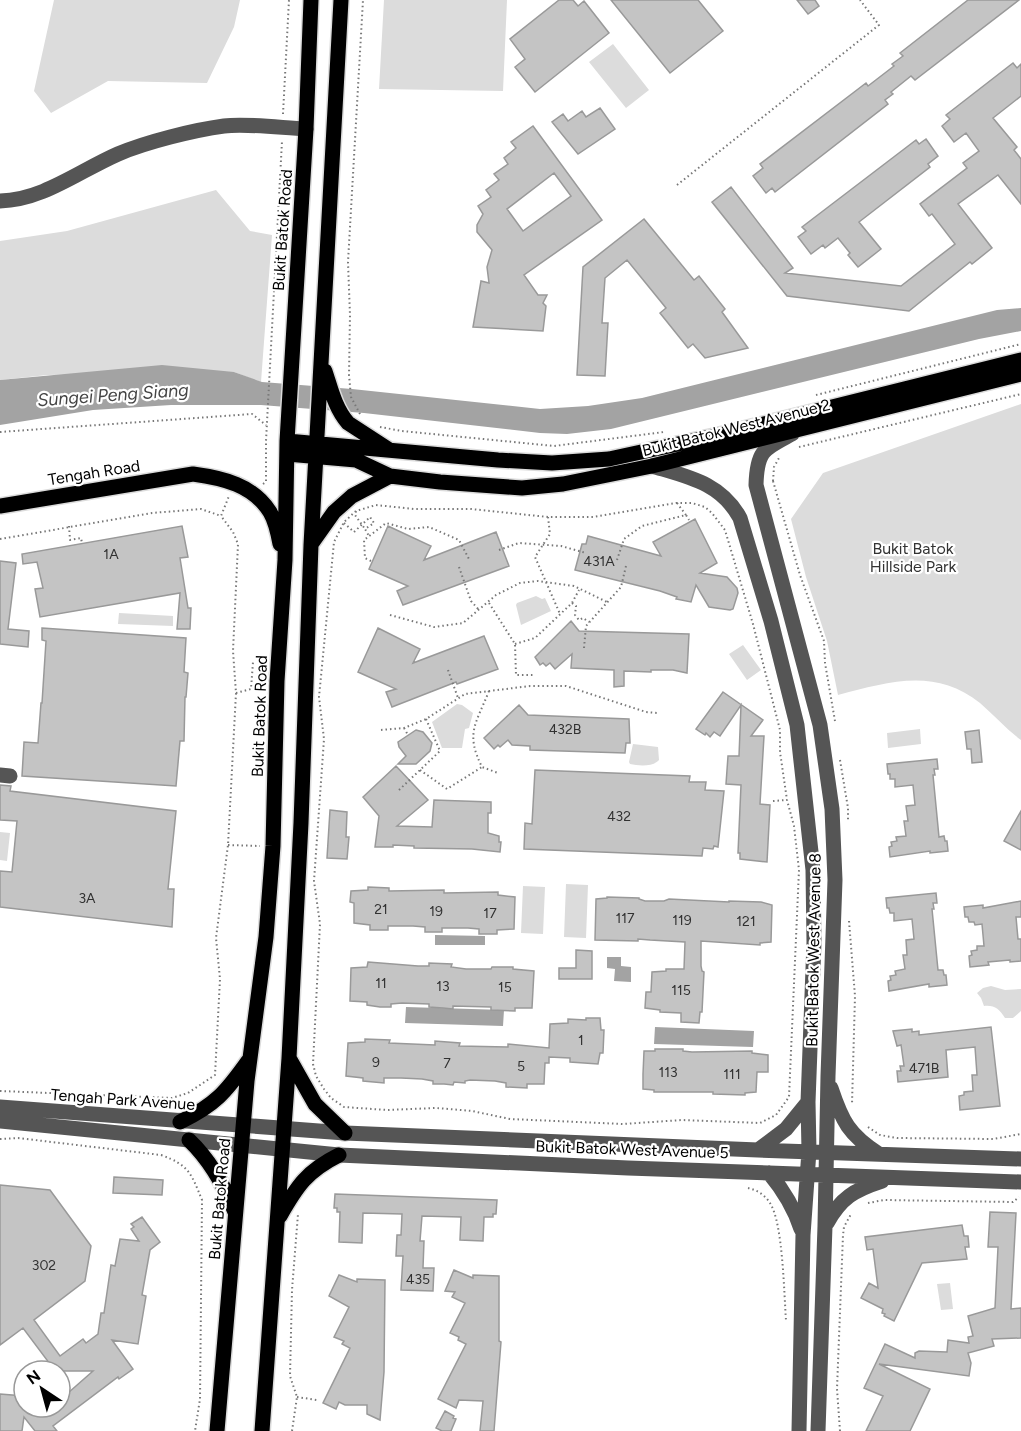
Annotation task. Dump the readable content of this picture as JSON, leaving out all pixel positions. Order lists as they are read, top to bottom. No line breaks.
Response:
{"streets":{"main road":["Bukit Batok Road","Bukit Batok West Avenue 2","Tengah Road"],"street":["Bukit Batok West Avenue 8","Tengah Park Avenue","Bukit Batok West Avenue 5"]},"crossings":[["Bukit Batok Road","Bukit Batok West Avenue 2"],["Bukit Batok Road","Tengah Park Avenue"],["Bukit Batok Road","Bukit Batok West Avenue 5"],["Bukit Batok West Avenue 2","Bukit Batok West Avenue 8"],["Bukit Batok West Avenue 8","Bukit Batok West Avenue 5"],["Tengah Park Avenue","Bukit Batok West Avenue 5"]],"water":["Sungei Peng Siang"],"parks":["Bukit Batok Hillside Park"],"house_numbers":["1A","431A","432B","432","3A","21","19","17","117","119","121","11","13","15","115","1","9","7","5","471B","113","111","302","435"],"north":"top left"}
